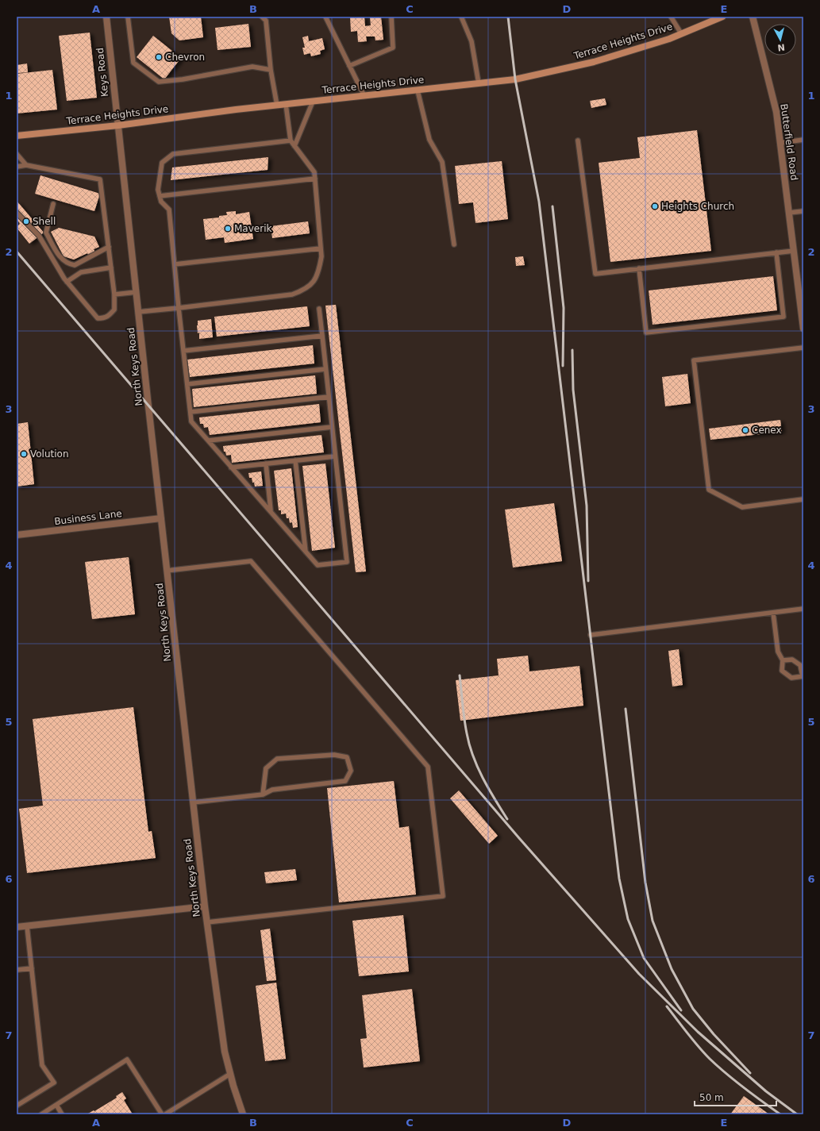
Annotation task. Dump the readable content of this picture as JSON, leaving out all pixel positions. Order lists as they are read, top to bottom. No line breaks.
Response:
{"streets":{"main road":["Terrace Heights Drive"],"street":["Keys Road","Butterfield Road","North Keys Road","Business Lane"]},"crossings":[["Terrace Heights Drive","Keys Road"],["Terrace Heights Drive","North Keys Road"],["Keys Road","North Keys Road"],["North Keys Road","Business Lane"]],"places":["Chevron","Heights Church","Shell","Maverik","Cenex","Volution"],"scale_bar":"50 m","north":"bottom","grid":{"columns":["A","B","C","D","E"],"rows":["1","2","3","4","5","6","7"]}}
